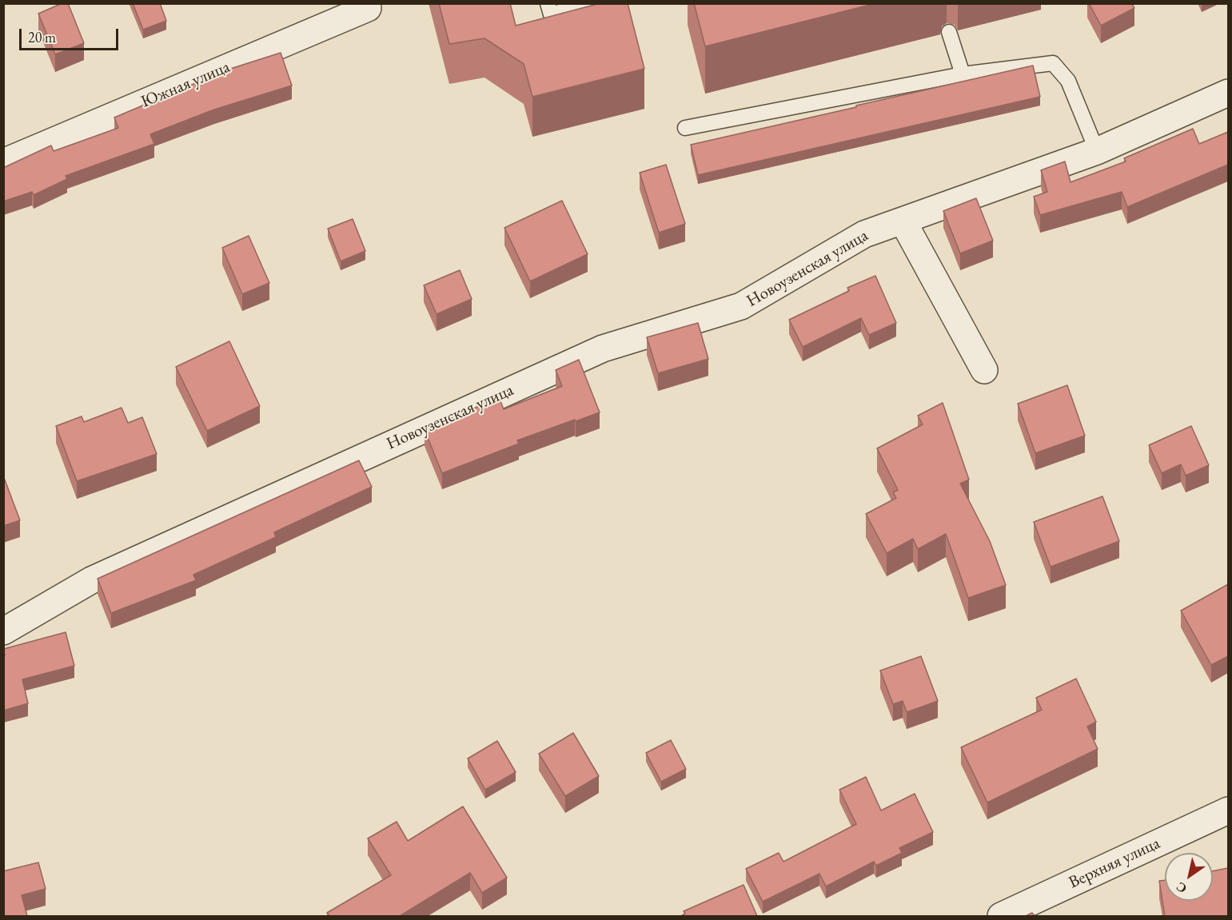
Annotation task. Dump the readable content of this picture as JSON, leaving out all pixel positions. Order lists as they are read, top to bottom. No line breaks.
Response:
{"streets":{"street":["Южная улица","Новоузенская улица","Верхняя улица"]},"scale_bar":"20 m","north":"bottom left"}
